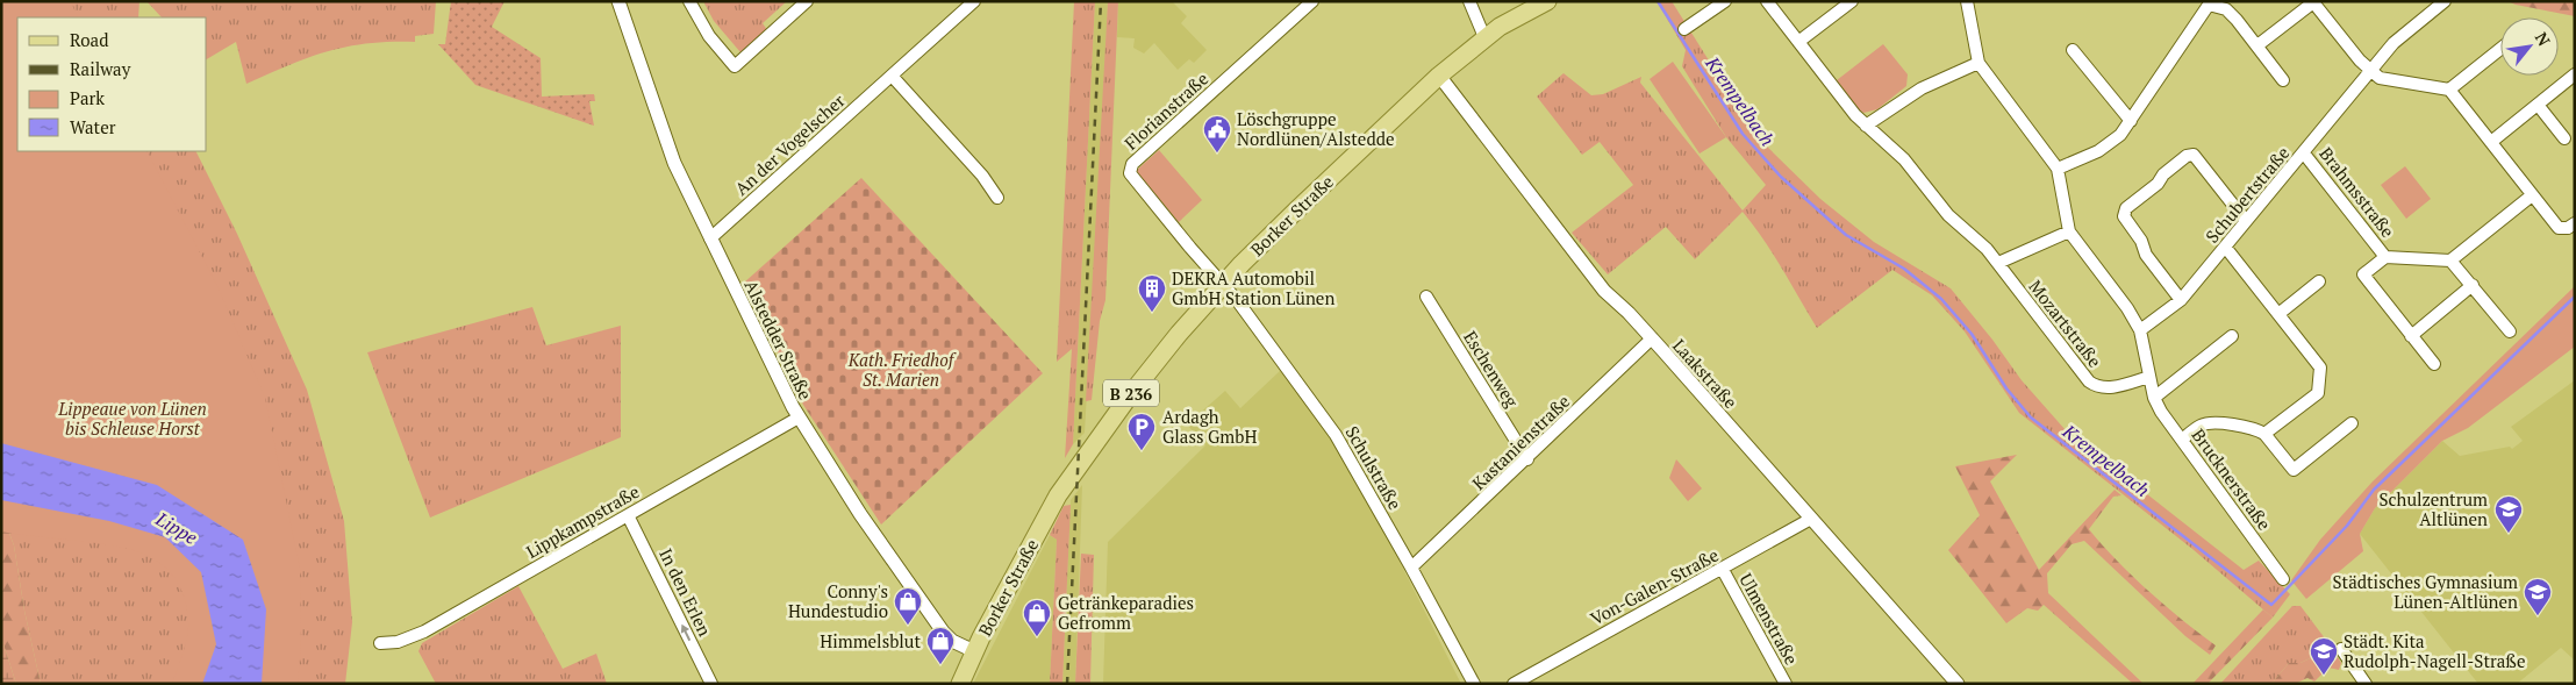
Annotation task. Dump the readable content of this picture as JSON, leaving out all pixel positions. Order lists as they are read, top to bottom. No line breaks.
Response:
{"streets":{"main road":["Borker Straße","B 236"],"street":["Florianstraße","An der Vogelscher","Brahmsstraße","Schubertstraße","Mozartstraße","Alstedder Straße","Eschenweg","Laakstraße","Kastanienstraße","Schulstraße","Brucknerstraße","Lippkampstraße","Von-Galen-Straße","In den Erlen","Ulmenstraße"]},"crossings":[["Florianstraße","Borker Straße"],["Florianstraße","Schulstraße"],["An der Vogelscher","Alstedder Straße"],["Brahmsstraße","Schubertstraße"],["Schubertstraße","Brucknerstraße"],["Borker Straße","Alstedder Straße"],["Borker Straße","Laakstraße"],["Borker Straße","Schulstraße"],["Mozartstraße","Brucknerstraße"],["Alstedder Straße","Lippkampstraße"],["Eschenweg","Kastanienstraße"],["Laakstraße","Kastanienstraße"],["Laakstraße","Von-Galen-Straße"],["Kastanienstraße","Schulstraße"],["Lippkampstraße","In den Erlen"],["Von-Galen-Straße","Ulmenstraße"]],"one_way":["In den Erlen"],"water":["Krempelbach","Lippe"],"parks":["Kath. Friedhof St. Marien","Lippeaue von Lünen bis Schleuse Horst"],"places":{"public building":["Löschgruppe Nordlünen/Alstedde"],"building":["DEKRA Automobil GmbH Station Lünen"],"parking":["Ardagh Glass GmbH"],"school or university":["Schulzentrum Altlünen","Städtisches Gymnasium Lünen-Altlünen","Städt. Kita Rudolph-Nagell-Straße"],"shop":["Conny's Hundestudio","Getränkeparadies Gefromm","Himmelsblut"]},"legend":["Road","Railway","Park","Water"],"north":"top right"}
